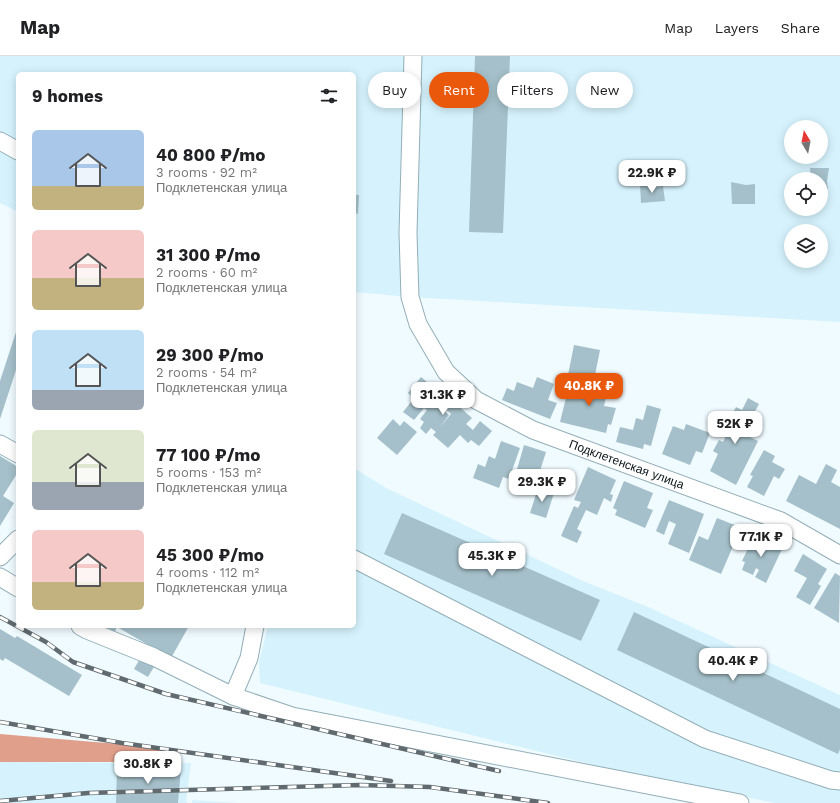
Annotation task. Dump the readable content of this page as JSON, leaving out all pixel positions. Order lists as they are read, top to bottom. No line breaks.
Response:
{"streets":{"street":["Подклетенская улица"]},"north":"top","page":{"header":"Map","nav":["Map","Layers","Share"],"chip":["Buy","Rent","Filters","New"],"heading":"9 homes","list":[{"name":"40 800 ₽/mo","note":"3 rooms · 92 m² · Подклетенская улица"},{"name":"31 300 ₽/mo","note":"2 rooms · 60 m² · Подклетенская улица"},{"name":"29 300 ₽/mo","note":"2 rooms · 54 m² · Подклетенская улица"},{"name":"77 100 ₽/mo","note":"5 rooms · 153 m² · Подклетенская улица"},{"name":"45 300 ₽/mo","note":"4 rooms · 112 m² · Подклетенская улица"}],"price":["22.9K ₽","40.8K ₽","31.3K ₽","52K ₽","29.3K ₽","77.1K ₽","45.3K ₽","40.4K ₽","30.8K ₽"]}}
